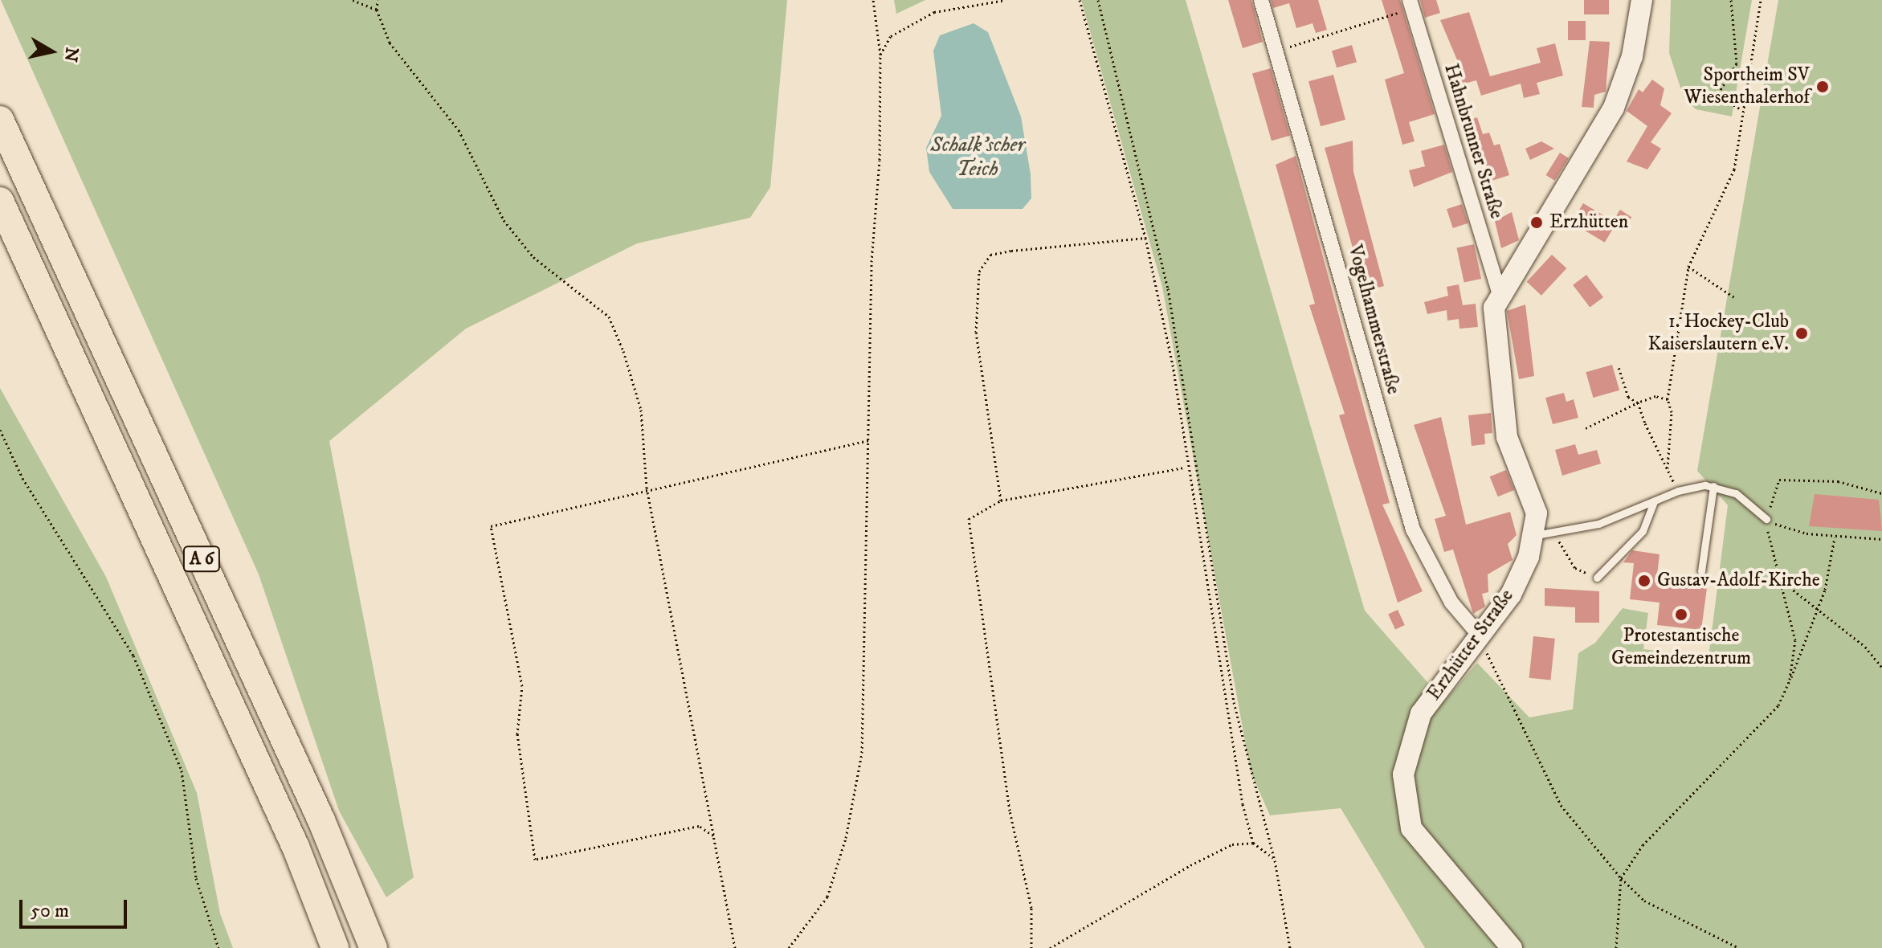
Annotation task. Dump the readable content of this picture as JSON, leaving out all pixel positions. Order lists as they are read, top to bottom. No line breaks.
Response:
{"streets":{"highway":["A 6"],"street":["Hahnbrunner Straße","Vogelhammerstraße","Erzhütter Straße"]},"crossings":[["Hahnbrunner Straße","Erzhütter Straße"],["Vogelhammerstraße","Erzhütter Straße"]],"water":["Schalk'scher Teich"],"places":["Sportheim SV Wiesenthalerhof","Erzhütten","1. Hockey-Club Kaiserslautern e.V.","Gustav-Adolf-Kirche","Protestantische Gemeindezentrum"],"scale_bar":"50 m","north":"right"}
